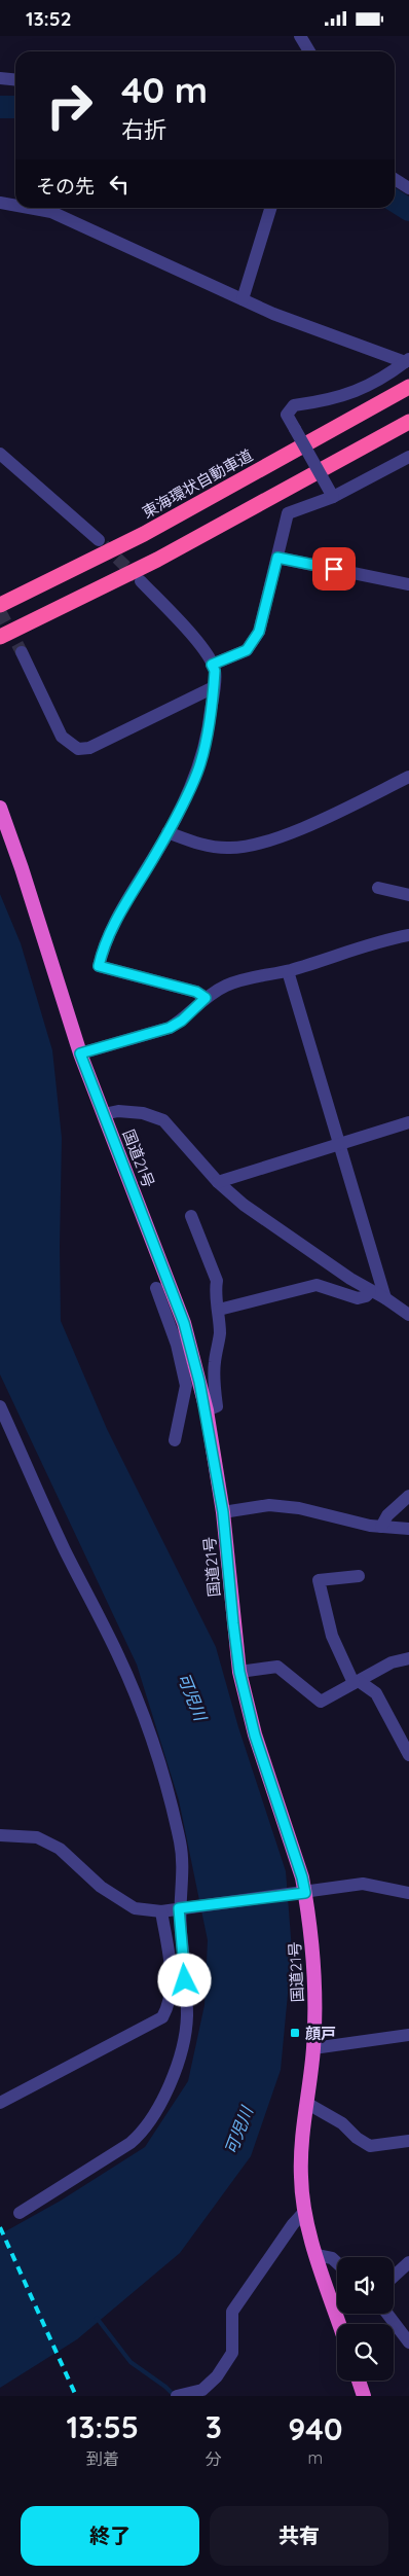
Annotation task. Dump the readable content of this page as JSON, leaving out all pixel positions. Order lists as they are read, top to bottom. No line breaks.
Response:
{"streets":{"highway":["東海環状自動車道","国道21号"]},"water":["可児川"],"places":{"transit":["顔戸"]},"page":{"status":"13:52","turn":["40 m","右折"],"then":"その先","eta":["13:55","到着","3","分","940","m"],"buttons":["終了","共有"]}}
